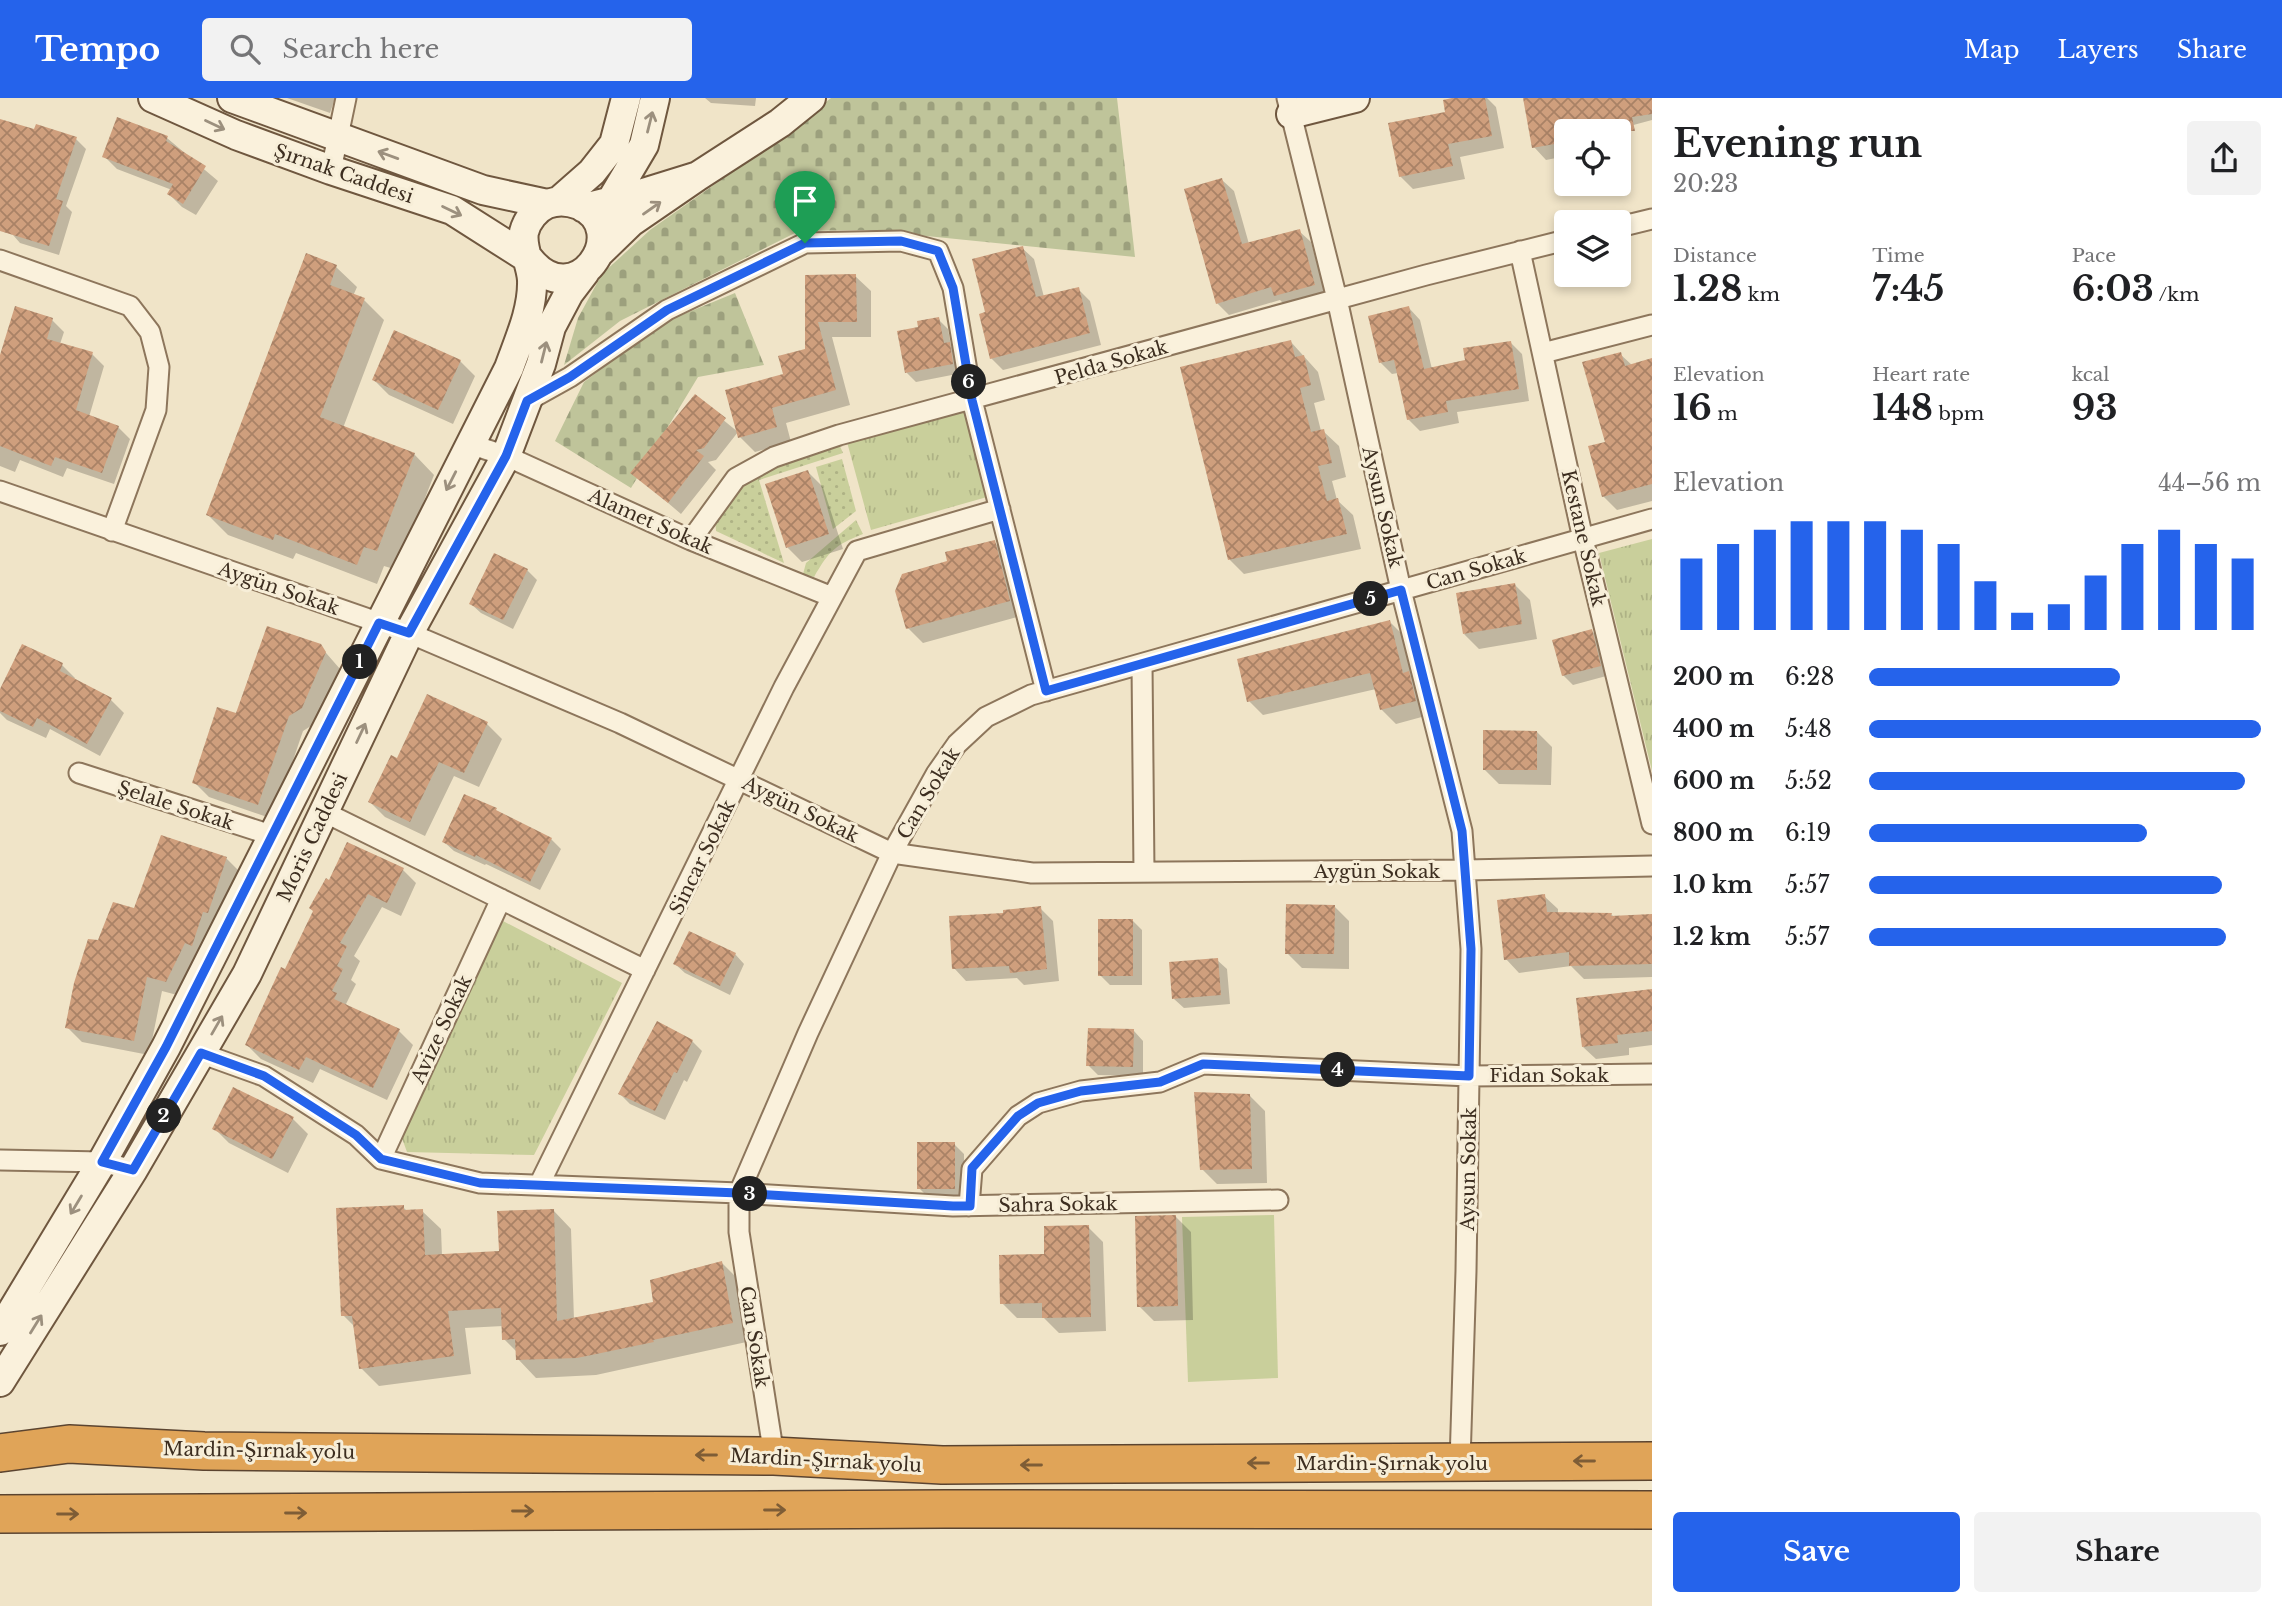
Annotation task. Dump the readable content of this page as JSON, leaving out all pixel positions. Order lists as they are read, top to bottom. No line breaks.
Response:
{"streets":{"highway":["Mardin-Şırnak yolu"],"street":["Şırnak Caddesi","Pelda Sokak","Aysun Sokak","Alamet Sokak","Kestane Sokak","Can Sokak","Aygün Sokak","Şelale Sokak","Moris Caddesi","Sincar Sokak","Avize Sokak","Fidan Sokak","Sahra Sokak"]},"crossings":[["Şırnak Caddesi","Moris Caddesi"],["Pelda Sokak","Aysun Sokak"],["Pelda Sokak","Alamet Sokak"],["Pelda Sokak","Kestane Sokak"],["Aysun Sokak","Can Sokak"],["Aysun Sokak","Aygün Sokak"],["Aysun Sokak","Fidan Sokak"],["Aysun Sokak","Mardin-Şırnak yolu"],["Alamet Sokak","Moris Caddesi"],["Alamet Sokak","Sincar Sokak"],["Kestane Sokak","Can Sokak"],["Can Sokak","Aygün Sokak"],["Can Sokak","Sahra Sokak"],["Can Sokak","Mardin-Şırnak yolu"],["Aygün Sokak","Moris Caddesi"],["Aygün Sokak","Sincar Sokak"],["Şelale Sokak","Moris Caddesi"],["Sincar Sokak","Sahra Sokak"],["Avize Sokak","Sahra Sokak"],["Fidan Sokak","Sahra Sokak"]],"page":{"header":"Tempo","search":"Search here","nav":["Map","Layers","Share"],"heading":["Evening run","20:23"],"stats":[["Distance","1.28 km"],["Time","7:45"],["Pace","6:03 /km"],["Elevation","16 m"],["Heart rate","148 bpm"],["kcal","93"]],"pins":["6","5","1","4","2","3"],"chart":["Elevation","44–56 m"],"list":[{"name":"200 m","note":"6:28"},{"name":"400 m","note":"5:48"},{"name":"600 m","note":"5:52"},{"name":"800 m","note":"6:19"},{"name":"1.0 km","note":"5:57"},{"name":"1.2 km","note":"5:57"}],"buttons":["Save","Share"]}}
